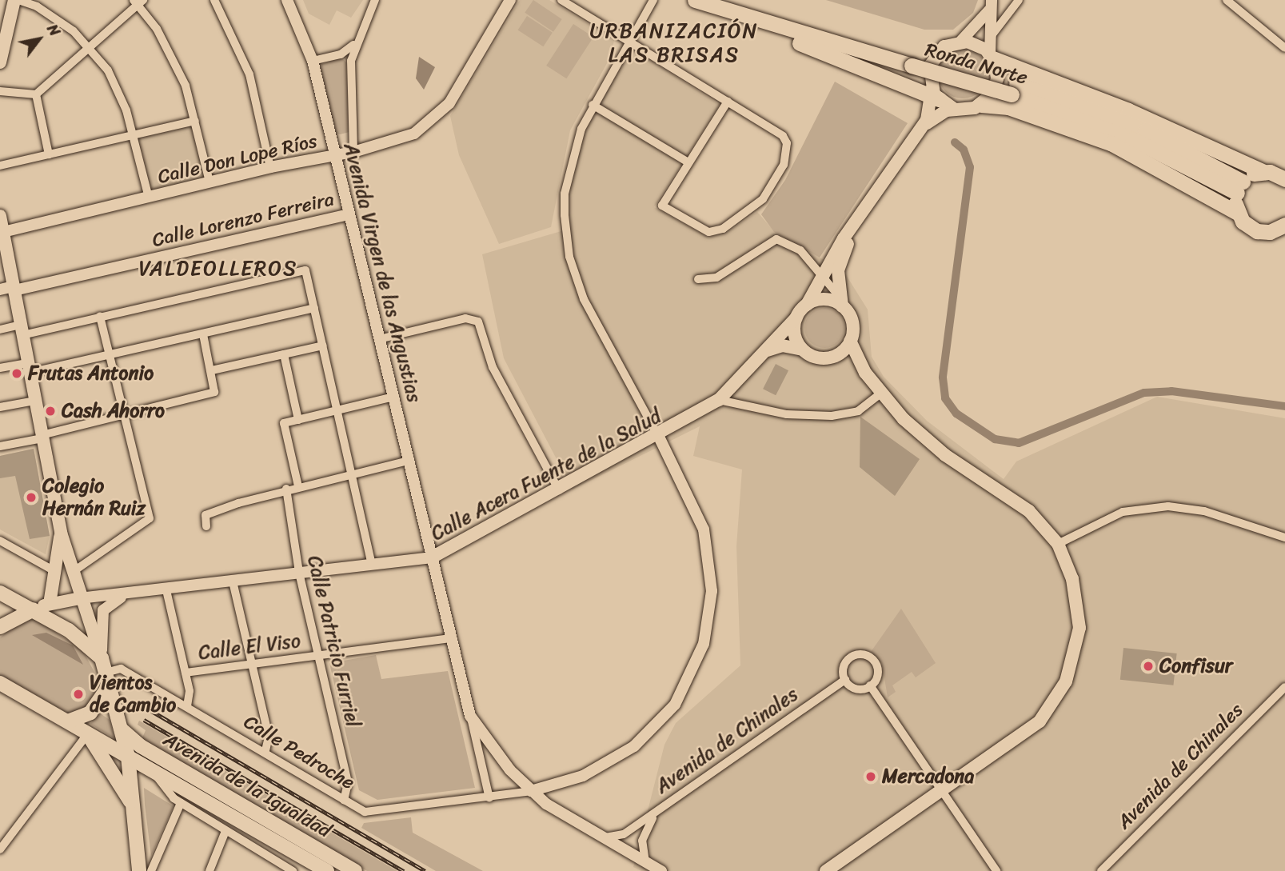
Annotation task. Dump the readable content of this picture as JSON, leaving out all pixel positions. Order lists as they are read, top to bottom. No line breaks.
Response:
{"streets":{"highway":["Ronda Norte"],"main road":["Calle Acera Fuente de la Salud","Avenida de la Igualdad"],"street":["Calle Don Lope Ríos","Calle Lorenzo Ferreira","Avenida Virgen de las Angustias","Calle Patricio Furriel","Calle El Viso","Avenida de Chinales","Calle Pedroche"]},"crossings":[["Calle Don Lope Ríos","Avenida Virgen de las Angustias"],["Calle Lorenzo Ferreira","Avenida Virgen de las Angustias"],["Avenida Virgen de las Angustias","Calle Acera Fuente de la Salud"],["Avenida Virgen de las Angustias","Calle El Viso"],["Avenida Virgen de las Angustias","Avenida de Chinales"],["Avenida Virgen de las Angustias","Calle Pedroche"],["Calle Acera Fuente de la Salud","Calle Patricio Furriel"],["Calle Patricio Furriel","Calle El Viso"],["Calle Patricio Furriel","Calle Pedroche"]],"districts":["URBANIZACIÓN LAS BRISAS","VALDEOLLEROS"],"places":["Frutas Antonio","Cash Ahorro","Colegio Hernán Ruiz","Confisur","Vientos de Cambio","Mercadona"],"north":"top right"}
